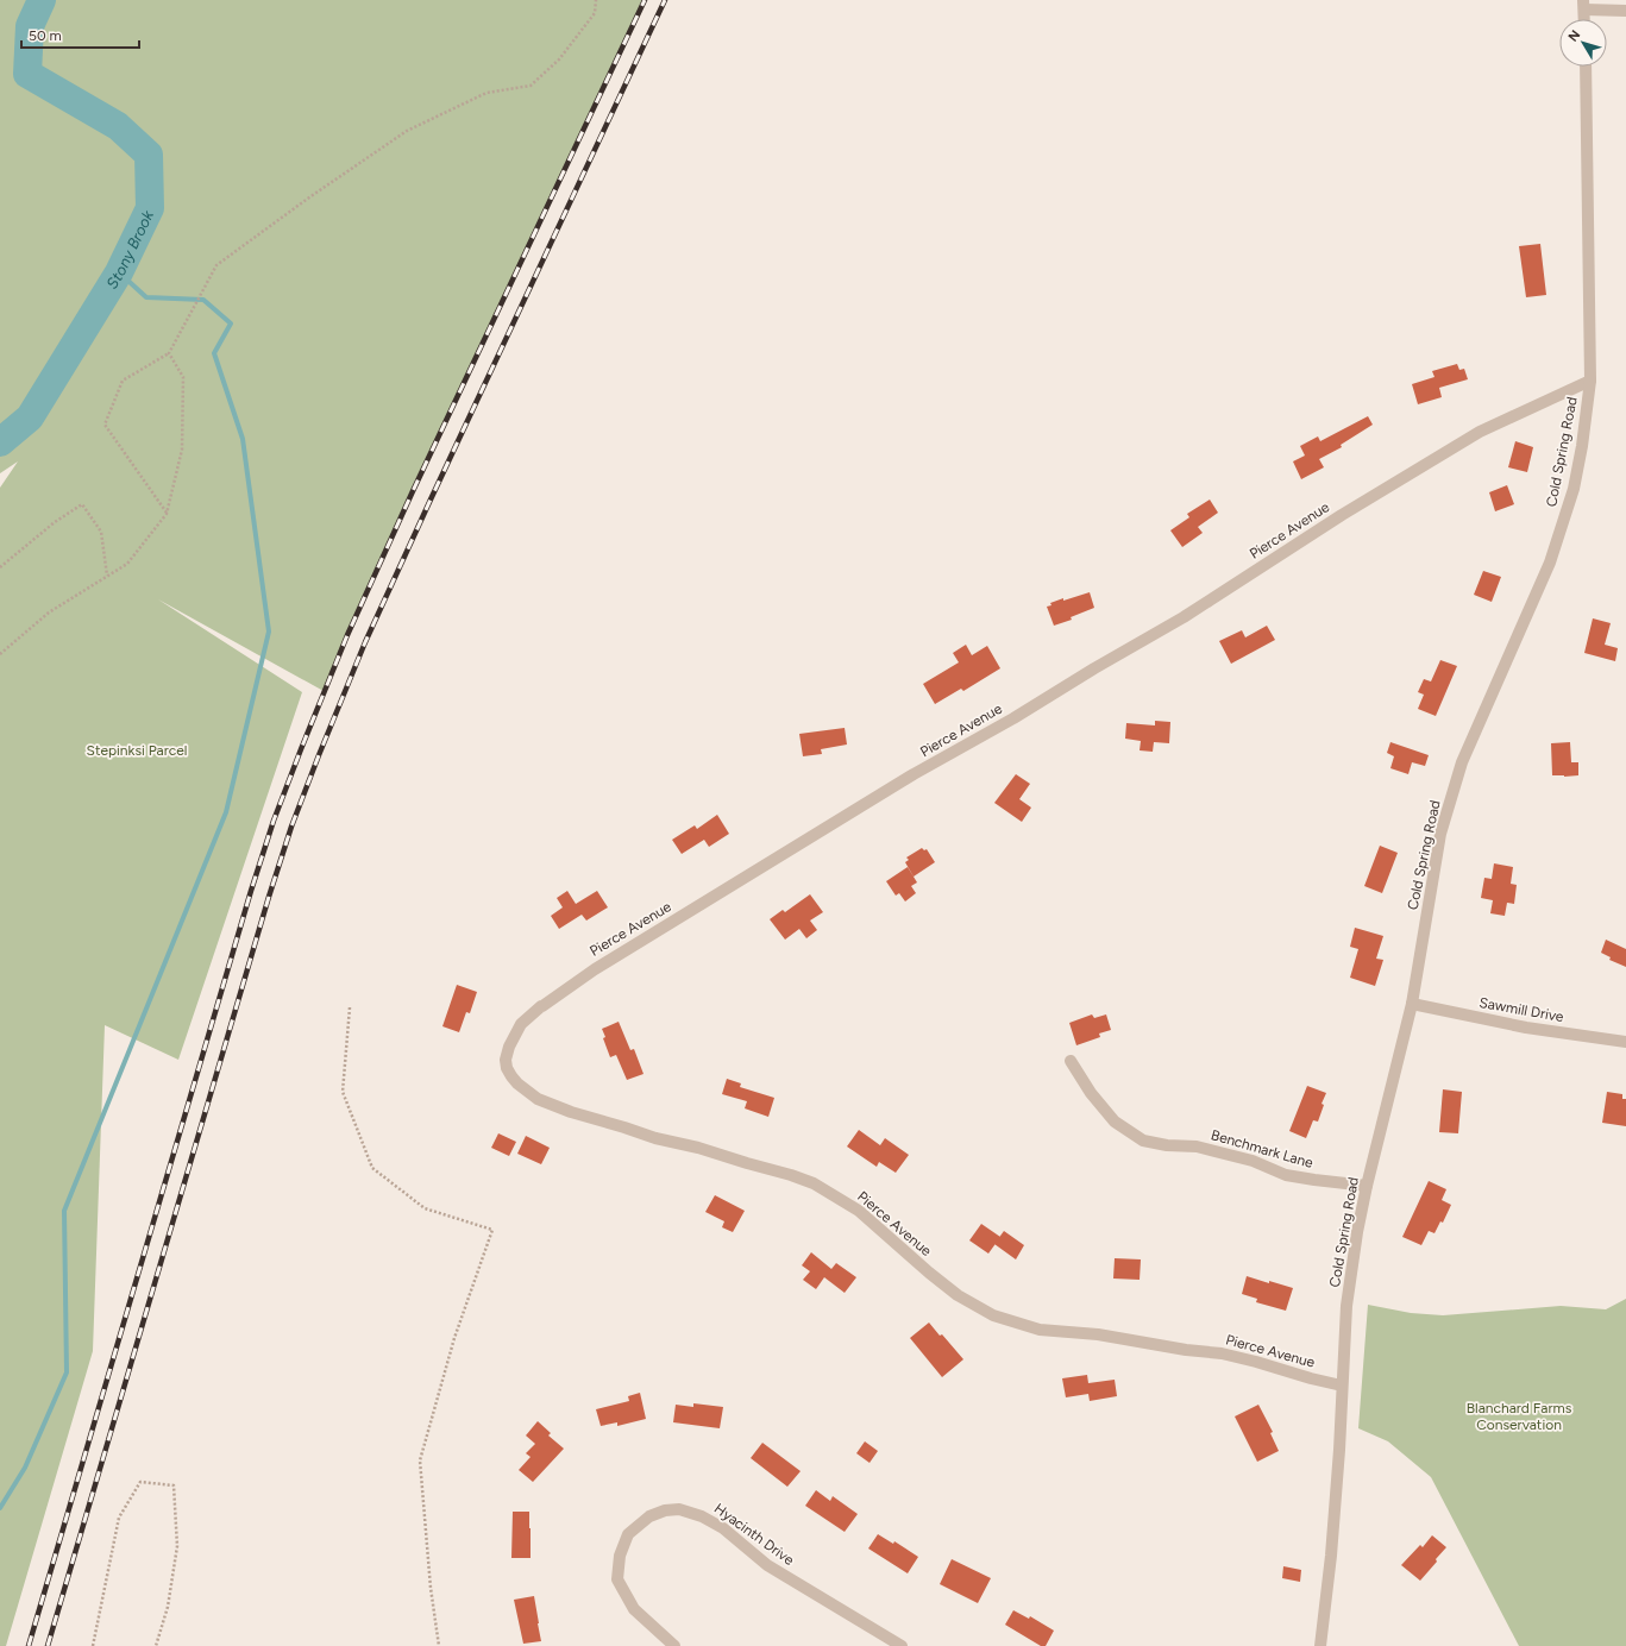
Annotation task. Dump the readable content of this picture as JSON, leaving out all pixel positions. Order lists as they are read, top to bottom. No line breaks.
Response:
{"streets":{"street":["Cold Spring Road","Pierce Avenue","Sawmill Drive","Benchmark Lane","Hyacinth Drive"]},"crossings":[["Cold Spring Road","Pierce Avenue"],["Cold Spring Road","Sawmill Drive"],["Cold Spring Road","Benchmark Lane"]],"water":["Stony Brook"],"parks":["Stepinksi Parcel","Blanchard Farms Conservation"],"scale_bar":"50 m","north":"top left"}
